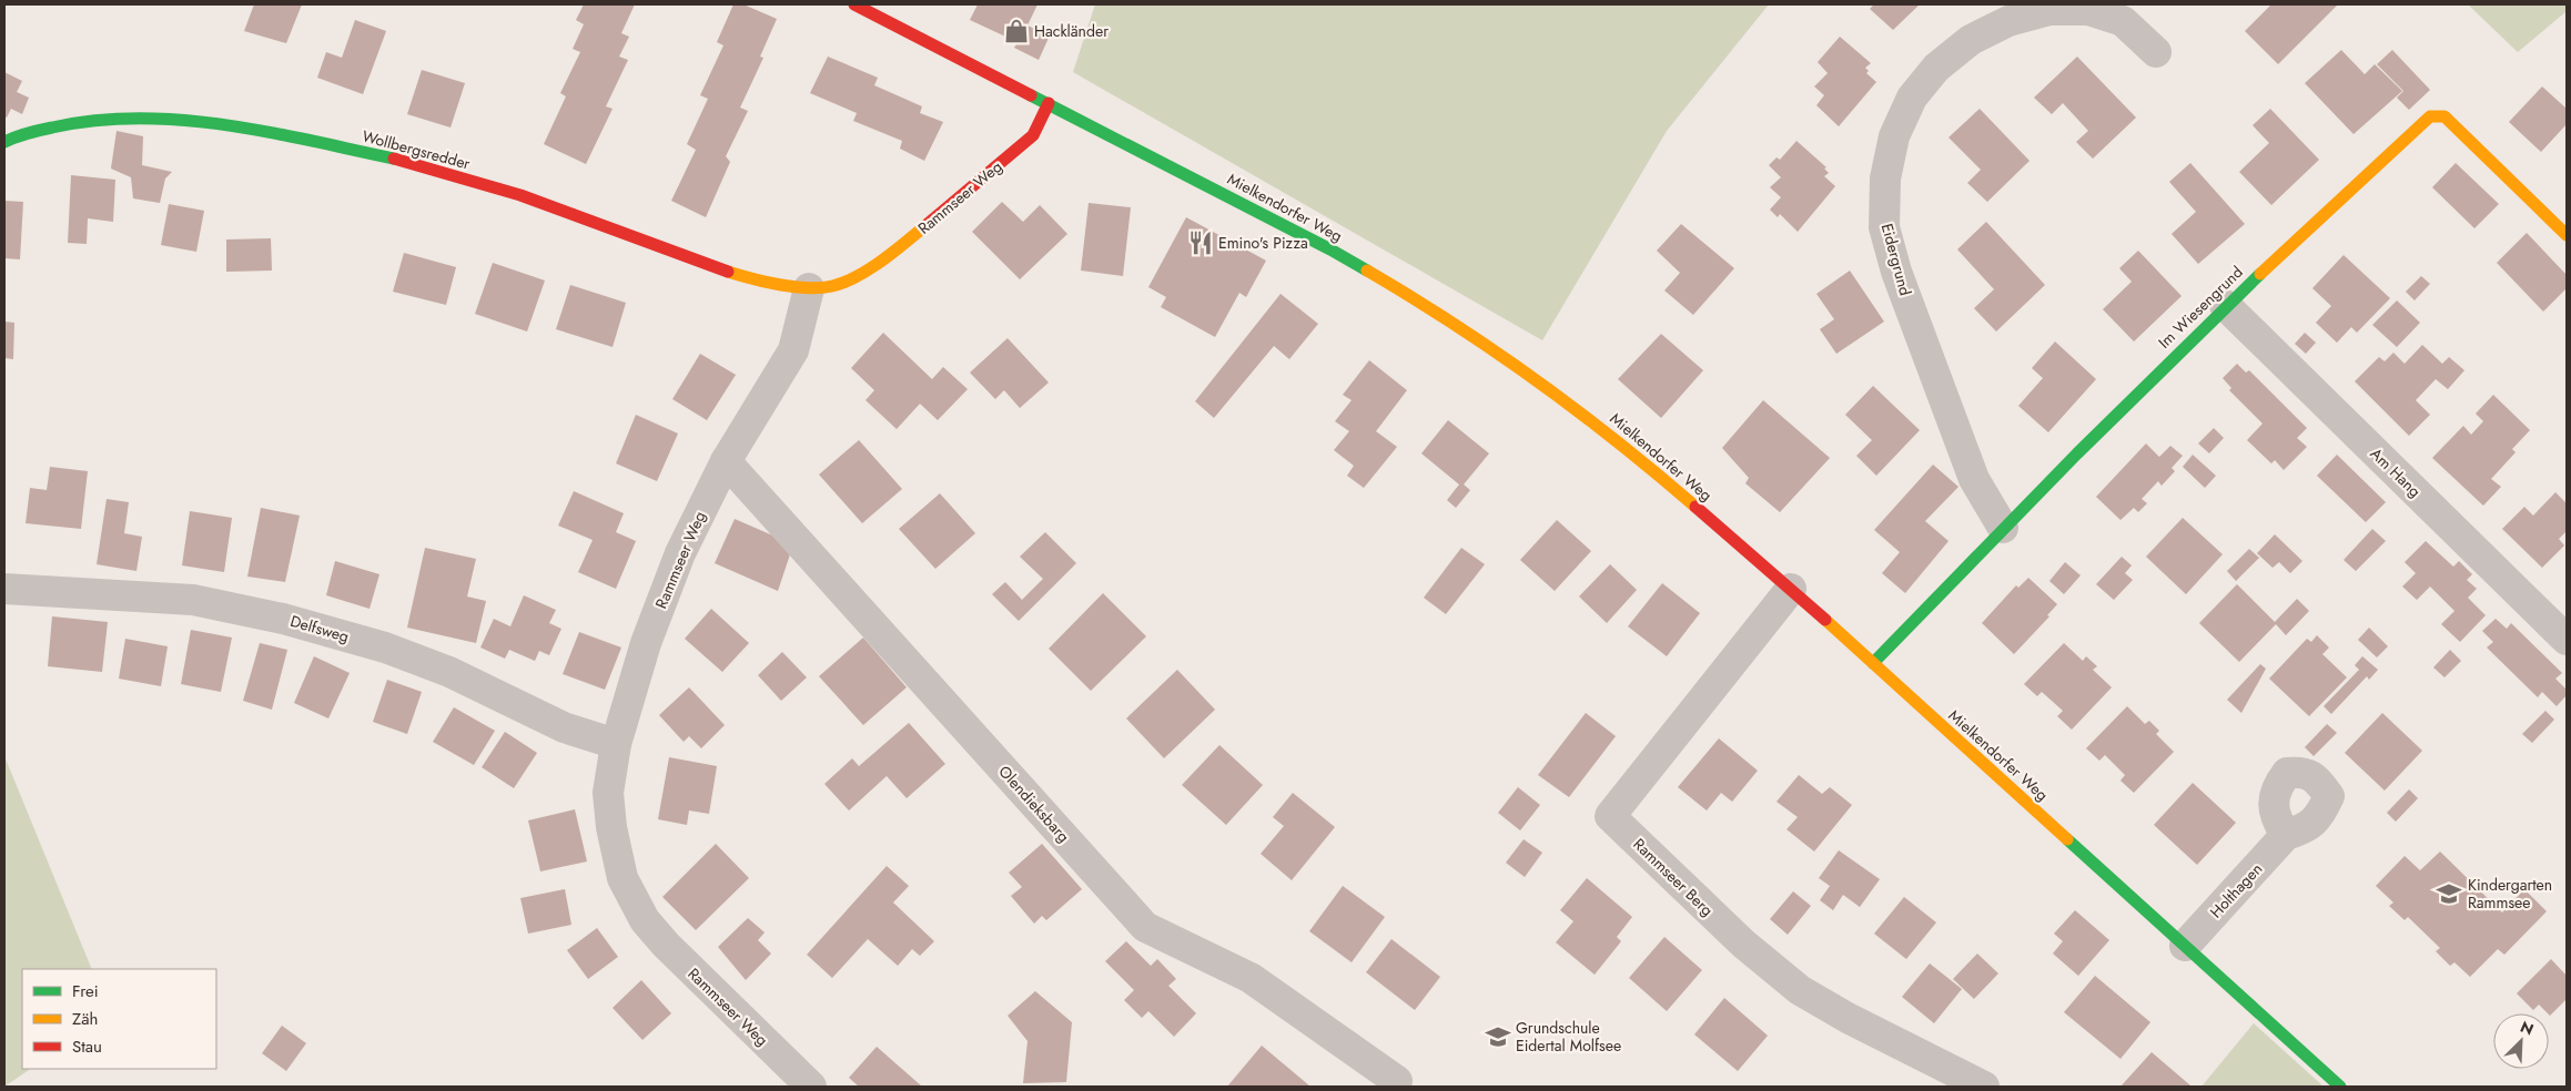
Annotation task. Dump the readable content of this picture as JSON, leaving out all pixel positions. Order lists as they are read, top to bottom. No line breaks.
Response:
{"streets":{"street":["Wollbergsredder","Rammseer Weg","Mielkendorfer Weg","Eidergrund","Im Wiesengrund","Am Hang","Delfsweg","Olendieksbarg","Rammseer Berg","Holthagen"]},"crossings":[["Wollbergsredder","Rammseer Weg"],["Rammseer Weg","Mielkendorfer Weg"],["Rammseer Weg","Delfsweg"],["Rammseer Weg","Olendieksbarg"],["Mielkendorfer Weg","Im Wiesengrund"],["Mielkendorfer Weg","Rammseer Berg"],["Mielkendorfer Weg","Holthagen"],["Eidergrund","Im Wiesengrund"],["Im Wiesengrund","Am Hang"]],"places":{"shop":["Hackländer"],"restaurant":["Emino's Pizza"],"school or university":["Kindergarten Rammsee","Grundschule Eidertal Molfsee"]},"legend":["Frei","Zäh","Stau"],"north":"top right"}
